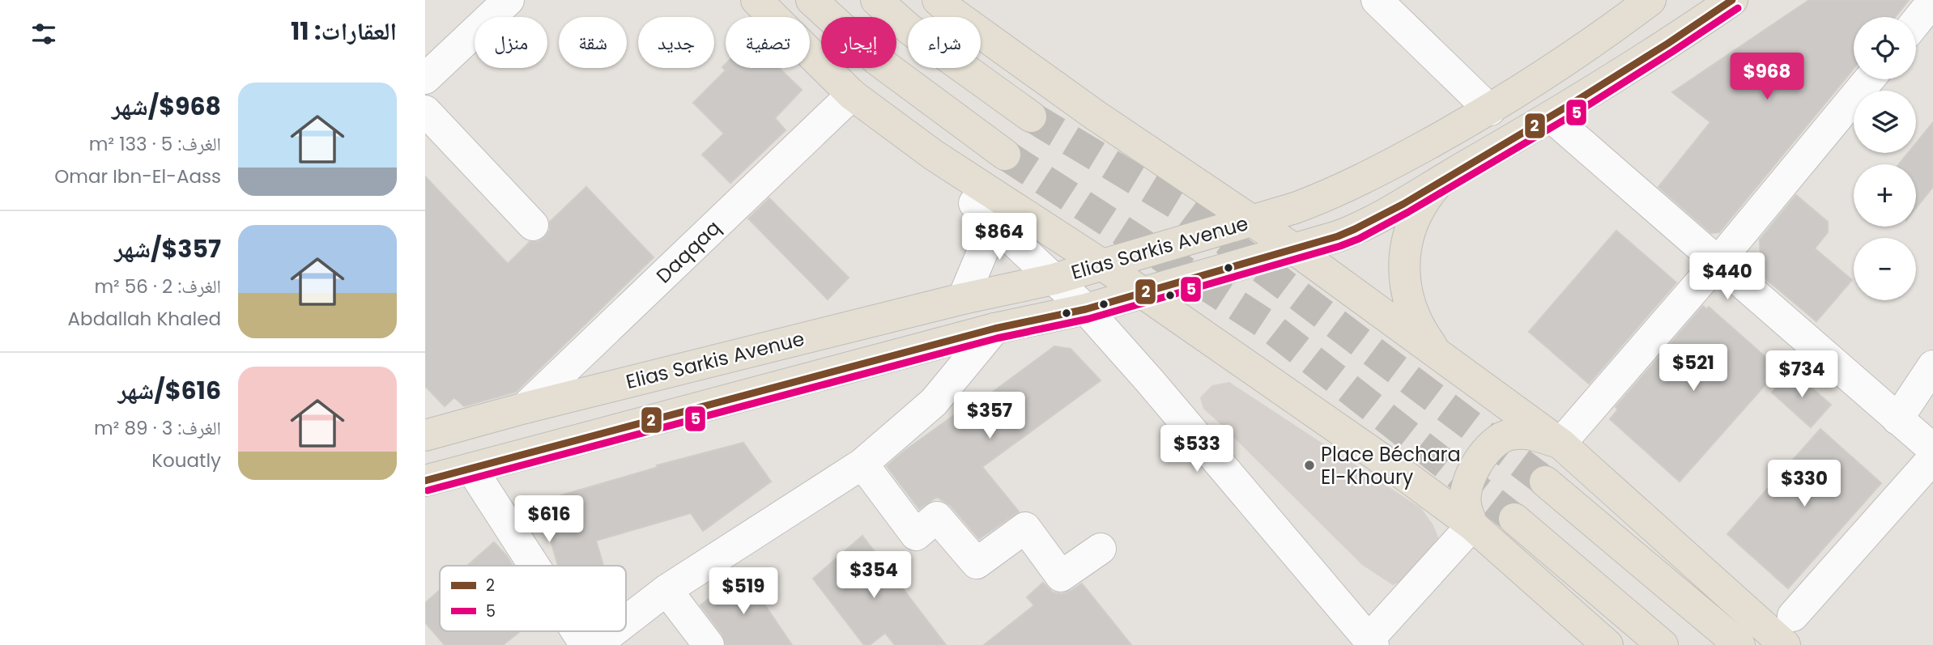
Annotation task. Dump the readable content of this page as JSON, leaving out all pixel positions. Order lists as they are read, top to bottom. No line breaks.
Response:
{"streets":{"main road":["Elias Sarkis Avenue"],"street":["Daqqaq"]},"crossings":[["Elias Sarkis Avenue","Daqqaq"]],"places":["Place Béchara El-Khoury"],"lines":["transit line 2","transit line 5"],"legend":["2","5"],"page":{"heading":"العقارات: 11","map_buttons":["+","−"],"chip":["شراء","إيجار","تصفية","جديد","شقة","منزل"],"price":["$968","$864","$440","$521","$734","$357","$533","$330","$616","$354","$519"],"list":[{"name":"$968/شهر","note":"الغرف: 5 · 133 m² · Omar Ibn-El-Aass"},{"name":"$357/شهر","note":"الغرف: 2 · 56 m² · Abdallah Khaled"},{"name":"$616/شهر","note":"الغرف: 3 · 89 m² · Kouatly"}]}}
